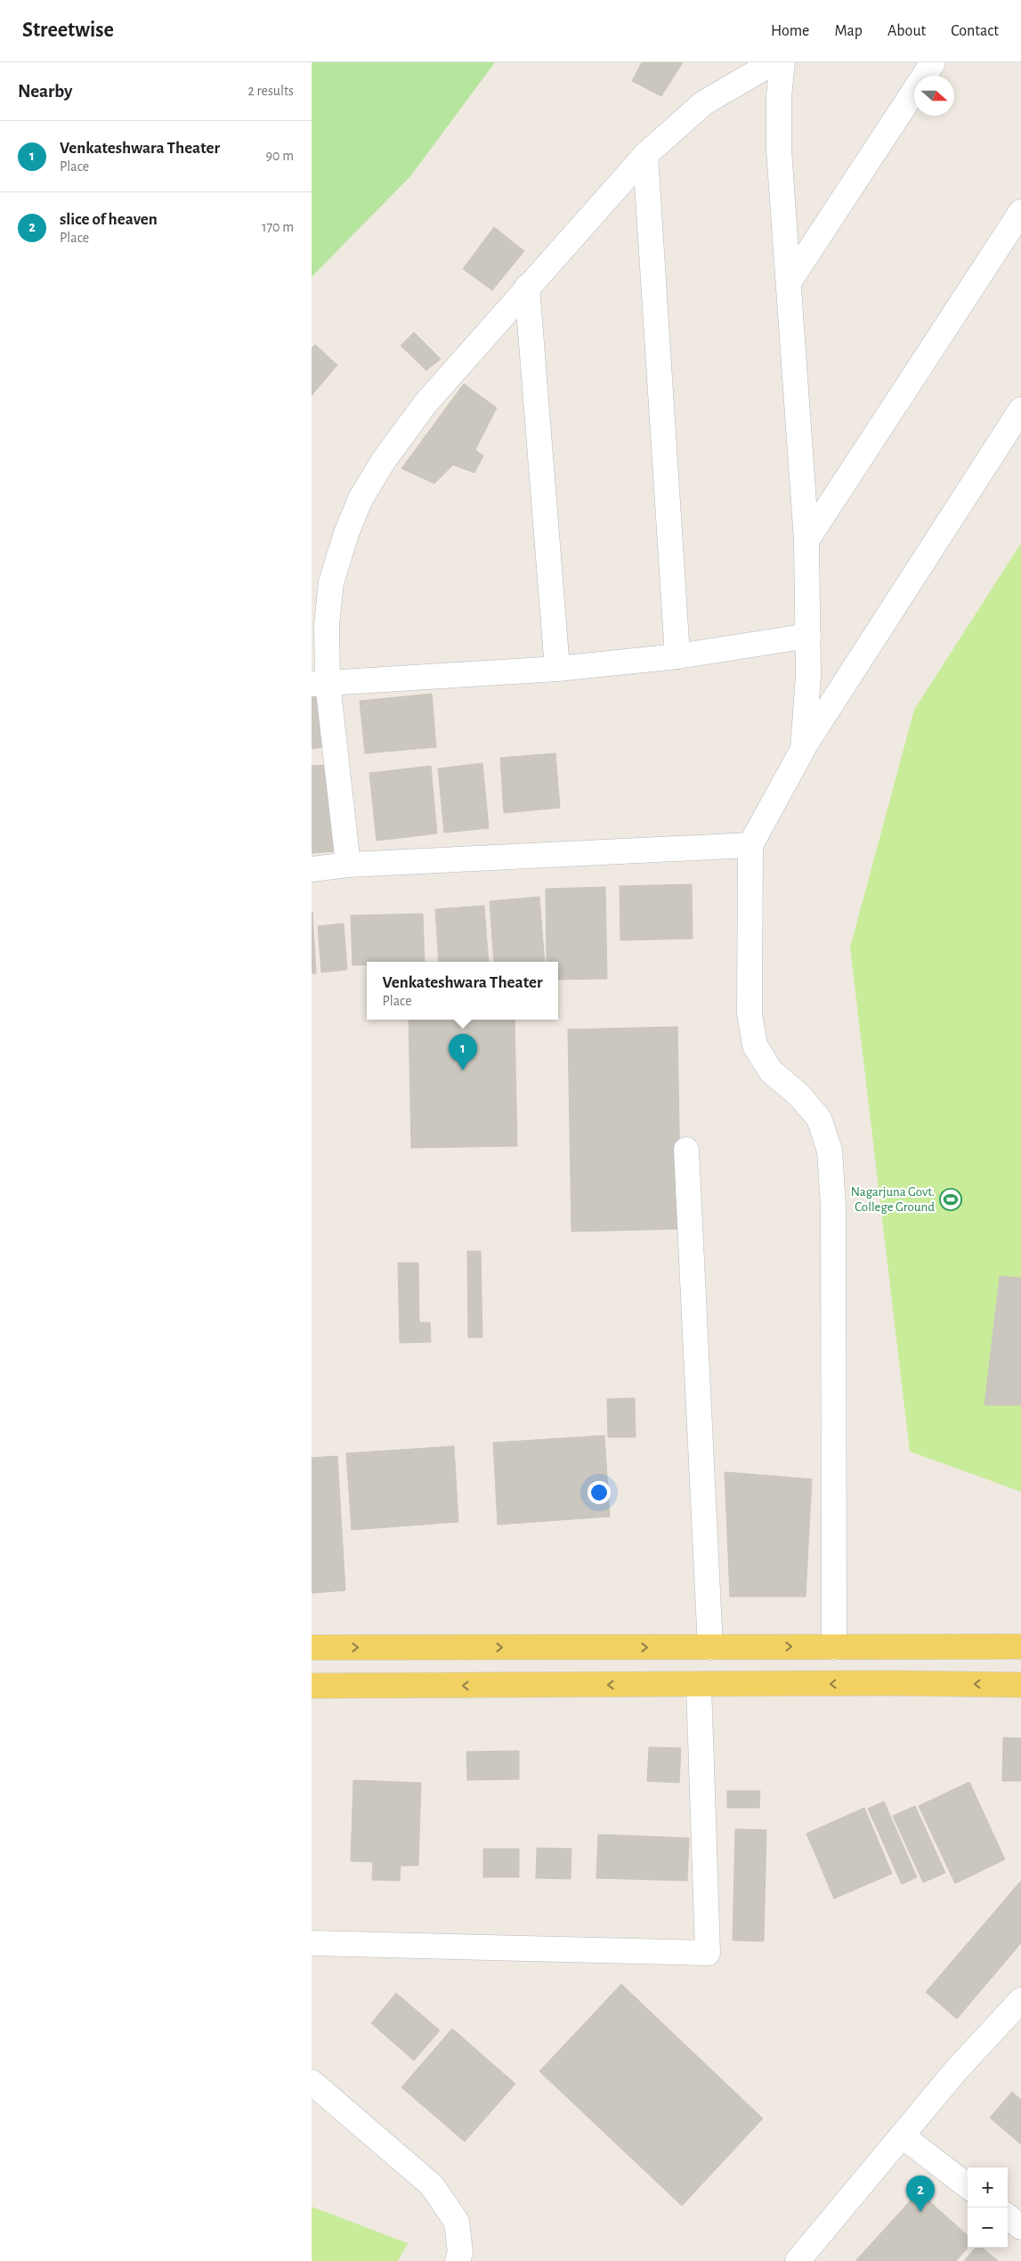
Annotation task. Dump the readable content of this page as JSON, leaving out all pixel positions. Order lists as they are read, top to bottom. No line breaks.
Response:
{"places":{"sports":["Nagarjuna Govt. College Ground"]},"north":"right","page":{"header":"Streetwise","nav":["Home","Map","About","Contact"],"heading":["Nearby","2 results"],"list":[{"mark":"1","name":"Venkateshwara Theater","note":"Place","value":"90 m"},{"mark":"2","name":"slice of heaven","note":"Place","value":"170 m"}],"popup":["Venkateshwara Theater","Place"],"pins":["1","2"],"map_buttons":["+","−"]}}
